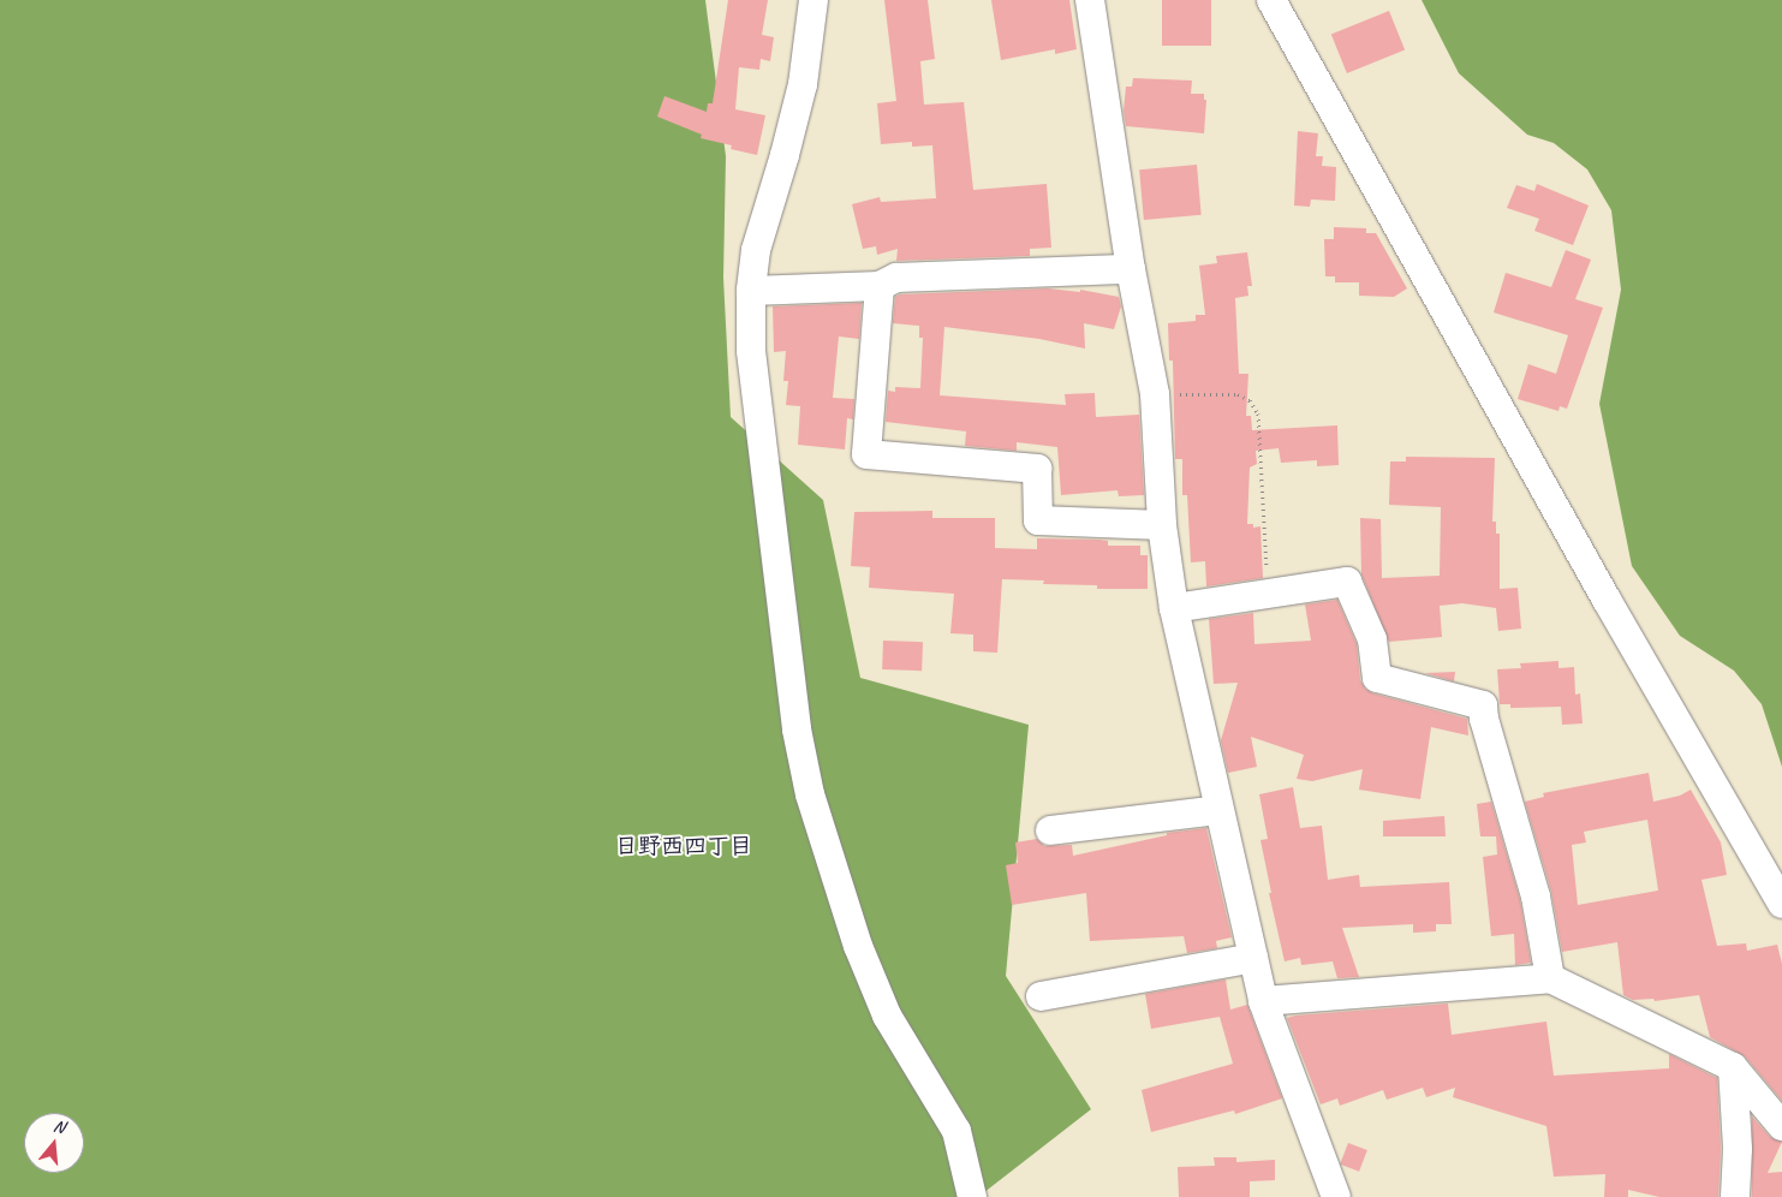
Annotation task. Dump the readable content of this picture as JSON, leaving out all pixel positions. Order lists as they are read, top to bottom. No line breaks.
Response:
{"districts":["日野西四丁目"],"north":"top"}
